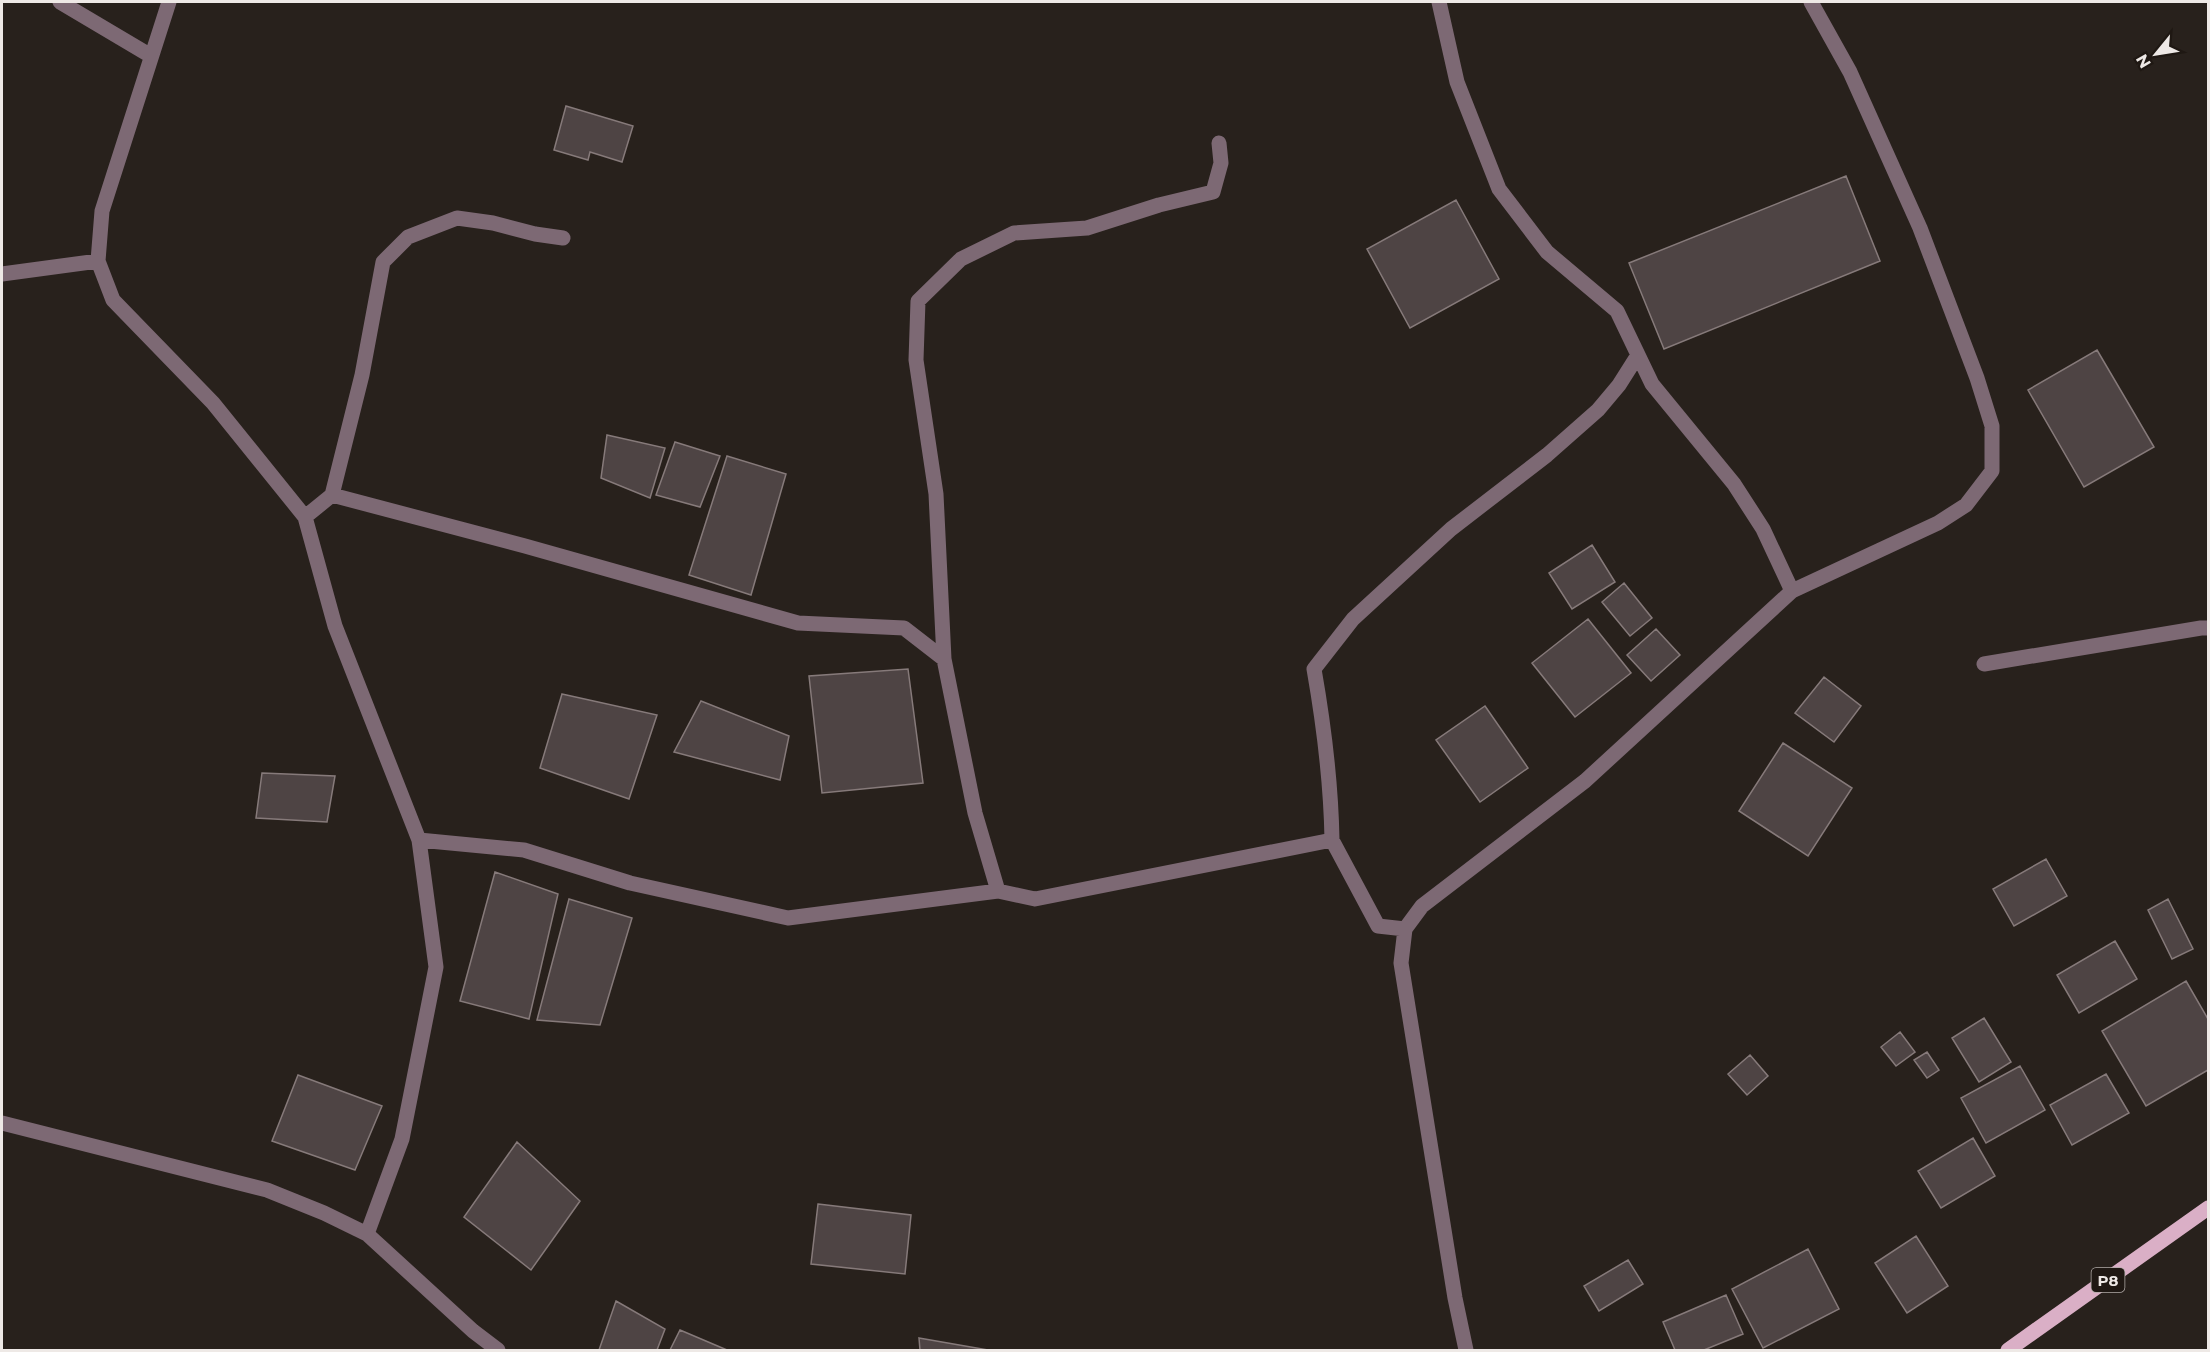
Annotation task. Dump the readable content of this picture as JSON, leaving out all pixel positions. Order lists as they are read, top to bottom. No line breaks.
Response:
{"streets":{"main road":["P8"]},"north":"bottom left"}
